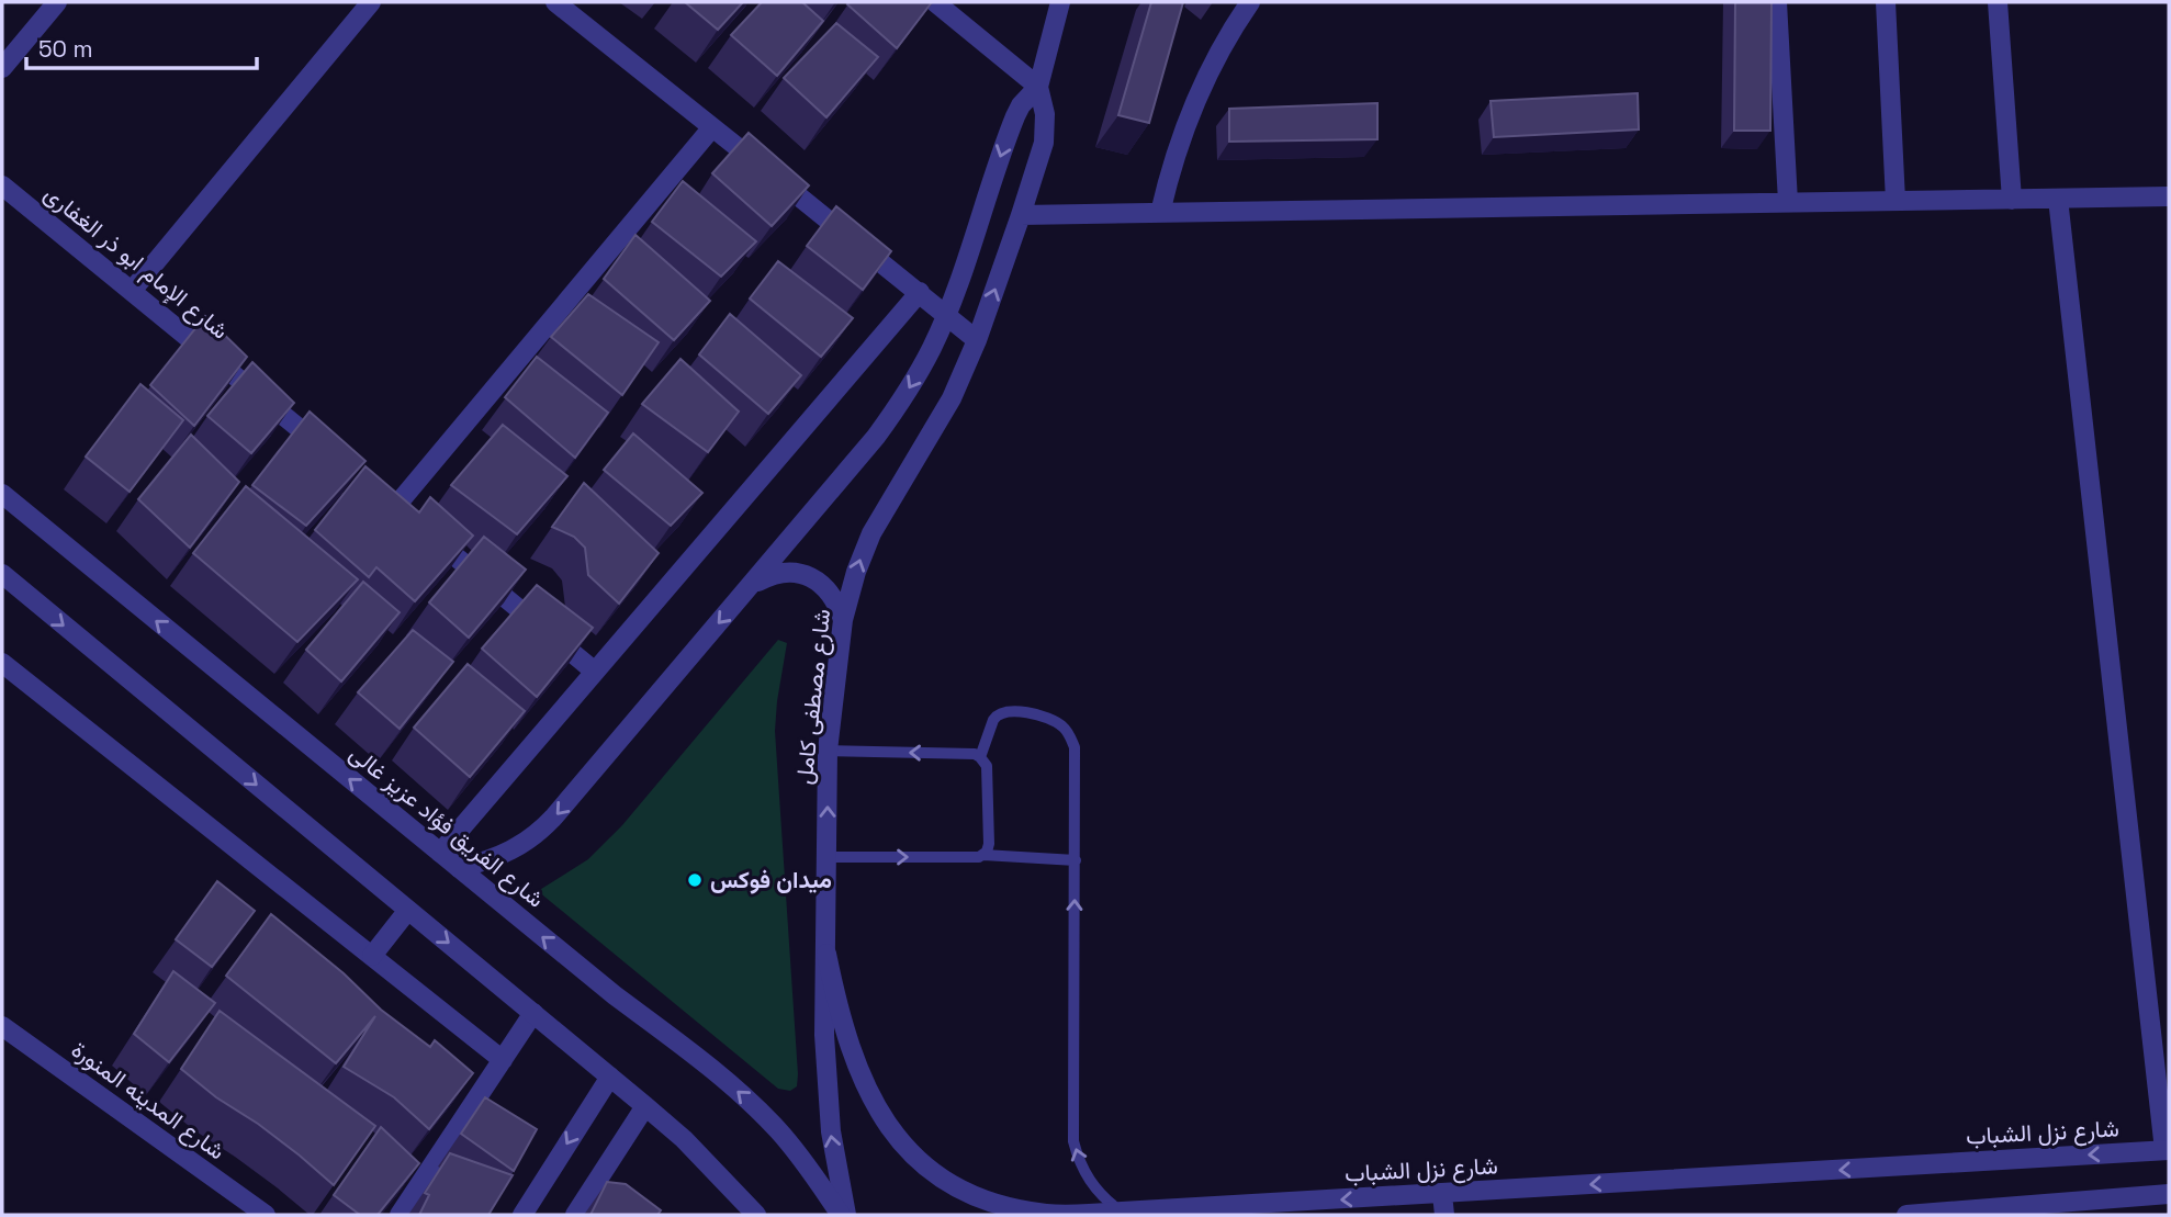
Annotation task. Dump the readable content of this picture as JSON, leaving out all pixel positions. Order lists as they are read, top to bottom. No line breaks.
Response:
{"streets":{"street":["شارع الإمام ابو ذر الغفارى","شارع مصطفى كامل","شارع الفريق فؤاد عزيز غالى","شارع المدينه المنورة","شارع نزل الشباب"]},"crossings":[["شارع مصطفى كامل","شارع الفريق فؤاد عزيز غالى"],["شارع مصطفى كامل","شارع نزل الشباب"]],"one_way":["شارع نزل الشباب"],"places":["ميدان فوكس"],"scale_bar":"50 m"}
